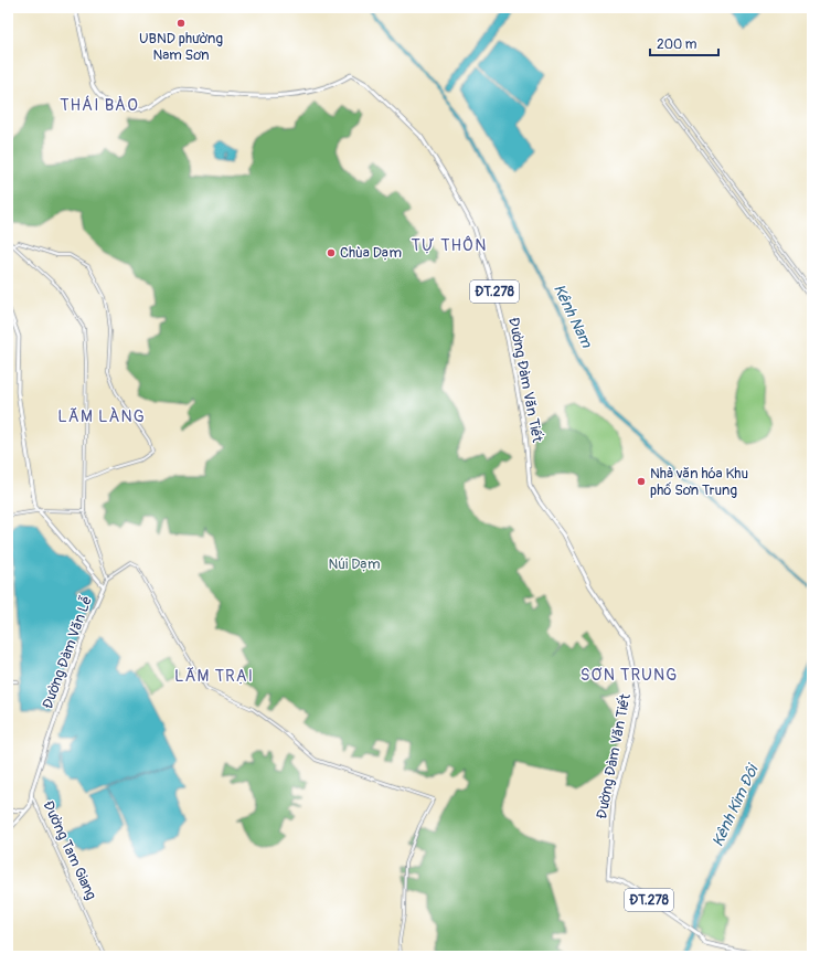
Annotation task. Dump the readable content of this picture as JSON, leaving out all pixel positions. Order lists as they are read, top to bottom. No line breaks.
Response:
{"streets":{"main road":["ĐT.278","Đường Đàm Văn Tiết","Đường Đàm Văn Lễ","Đường Tam Giang"]},"crossings":[["Đường Đàm Văn Lễ","Đường Tam Giang"]],"districts":["THÁI BẢO","TỰ THÔN","LÃM LÀNG","SƠN TRUNG","LÃM TRẠI"],"water":["Kênh Nam","Kênh Kim Đôi"],"parks":["Núi Dạm"],"places":["UBND phường Nam Sơn","Chùa Dạm","Nhà văn hóa Khu phố Sơn Trung"],"scale_bar":"200 m"}
